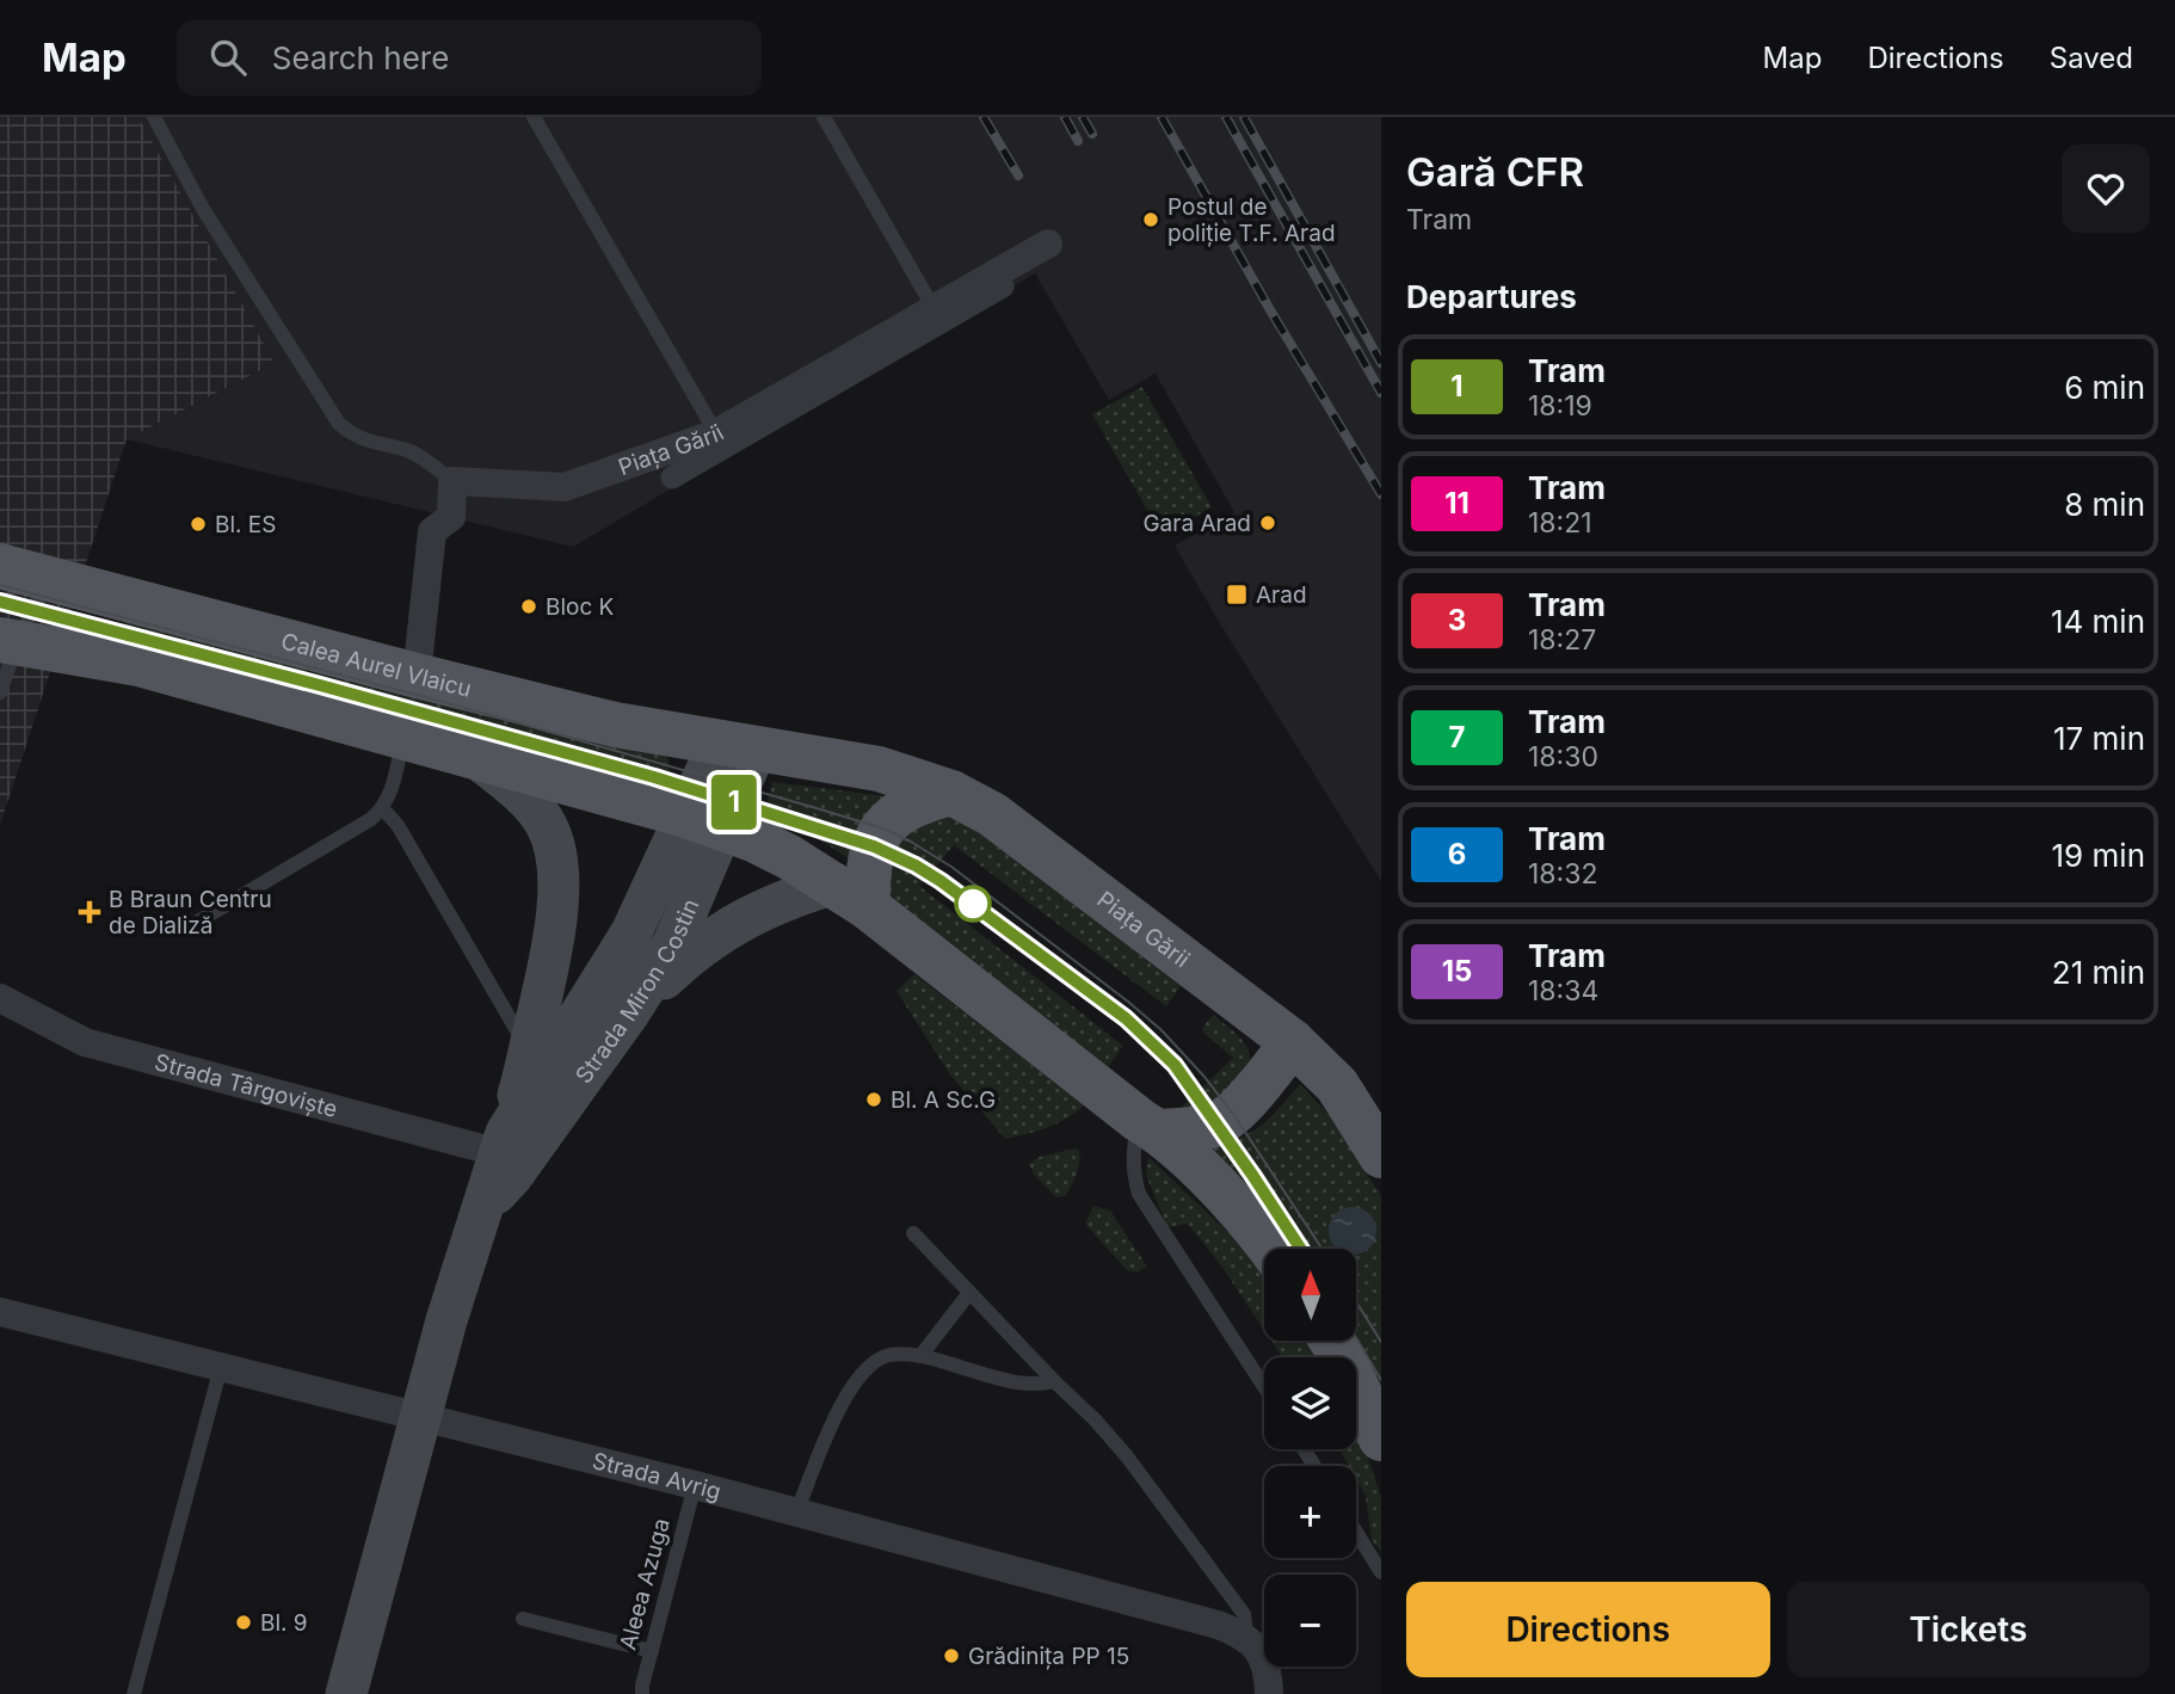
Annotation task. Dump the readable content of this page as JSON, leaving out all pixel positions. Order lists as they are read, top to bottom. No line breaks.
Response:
{"streets":{"main road":["Piața Gării","Calea Aurel Vlaicu","Strada Miron Costin"],"street":["Strada Târgoviște","Strada Avrig"],"lane":["Aleea Azuga"]},"crossings":[["Piața Gării","Calea Aurel Vlaicu"],["Piața Gării","Strada Miron Costin"],["Calea Aurel Vlaicu","Strada Miron Costin"],["Strada Miron Costin","Strada Târgoviște"],["Strada Miron Costin","Strada Avrig"],["Strada Avrig","Aleea Azuga"]],"places":{"other":["Postul de poliție T.F. Arad","Gara Arad","Bl. ES","Bloc K","Bl. A Sc.G","Bl. 9","Grădinița PP 15"],"transit":["Arad"],"health":["B Braun Centru de Dializă"]},"lines":["tram line 1"],"north":"top","page":{"header":"Map","search":"Search here","nav":["Map","Directions","Saved"],"on_map":"1","heading":[["Gară CFR","Tram"],"Departures"],"list":[{"mark":"1","name":"Tram","note":"18:19","value":"6 min"},{"mark":"11","name":"Tram","note":"18:21","value":"8 min"},{"mark":"3","name":"Tram","note":"18:27","value":"14 min"},{"mark":"7","name":"Tram","note":"18:30","value":"17 min"},{"mark":"6","name":"Tram","note":"18:32","value":"19 min"},{"mark":"15","name":"Tram","note":"18:34","value":"21 min"}],"map_buttons":["+","−"],"buttons":["Directions","Tickets"]}}
